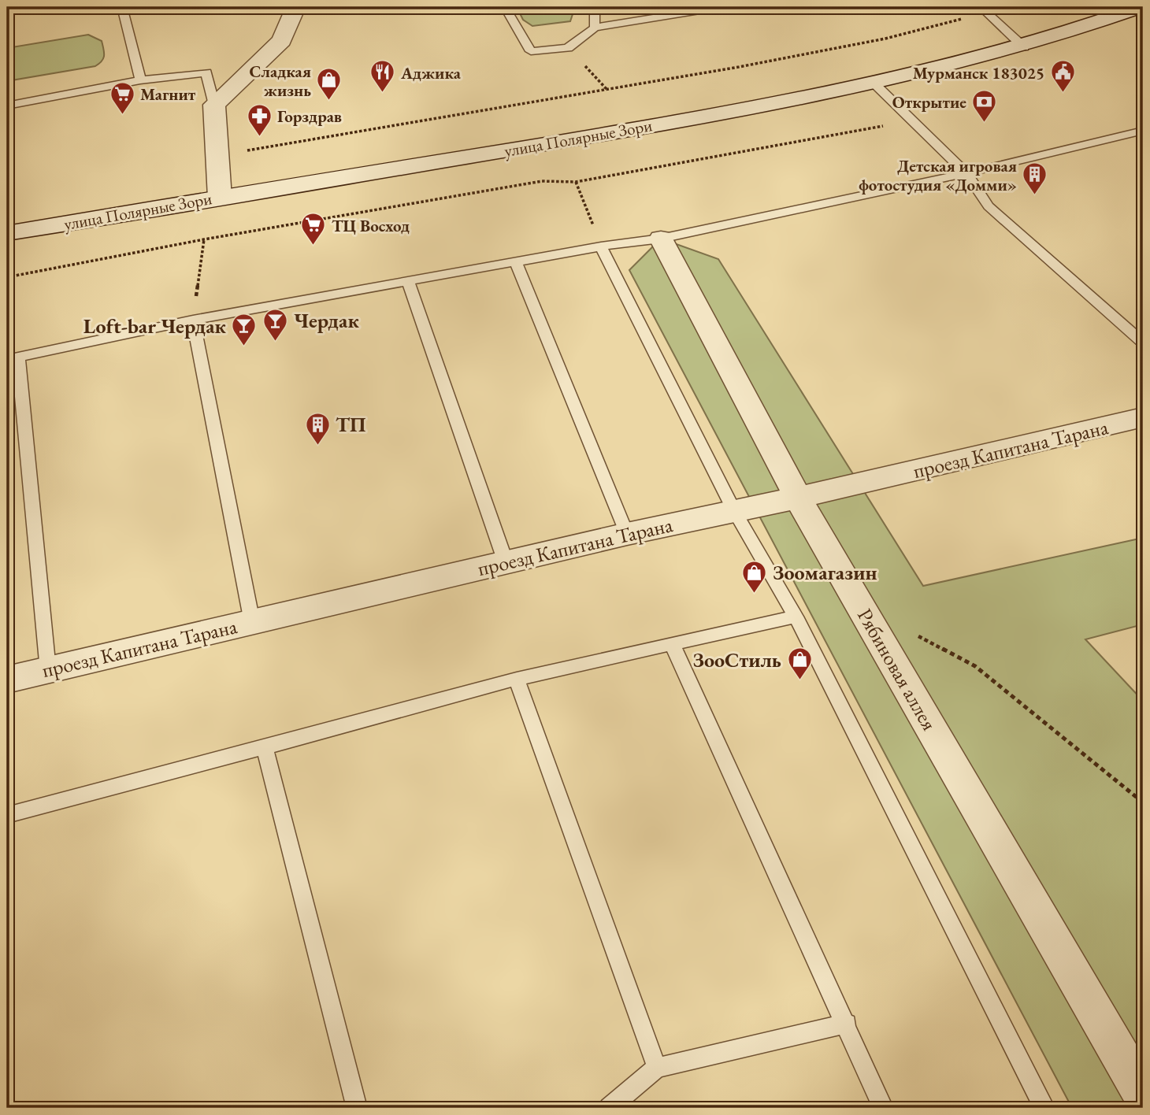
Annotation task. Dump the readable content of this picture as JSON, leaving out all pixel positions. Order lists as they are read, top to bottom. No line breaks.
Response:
{"streets":{"street":["улица Полярные Зори","проезд Капитана Тарана","Рябиновая аллея"]},"crossings":[["проезд Капитана Тарана","Рябиновая аллея"]],"places":{"restaurant":["Аджика"],"public building":["Мурманск 183025"],"shop":["Сладкая жизнь","Зоомагазин","ЗооСтиль"],"supermarket":["Магнит","ТЦ Восход"],"bank":["Открытие"],"pharmacy":["Горздрав"],"building":["Детская игровая фотостудия «Домми»","ТП"],"bar":["Чердак","Loft-bar Чердак"]}}
